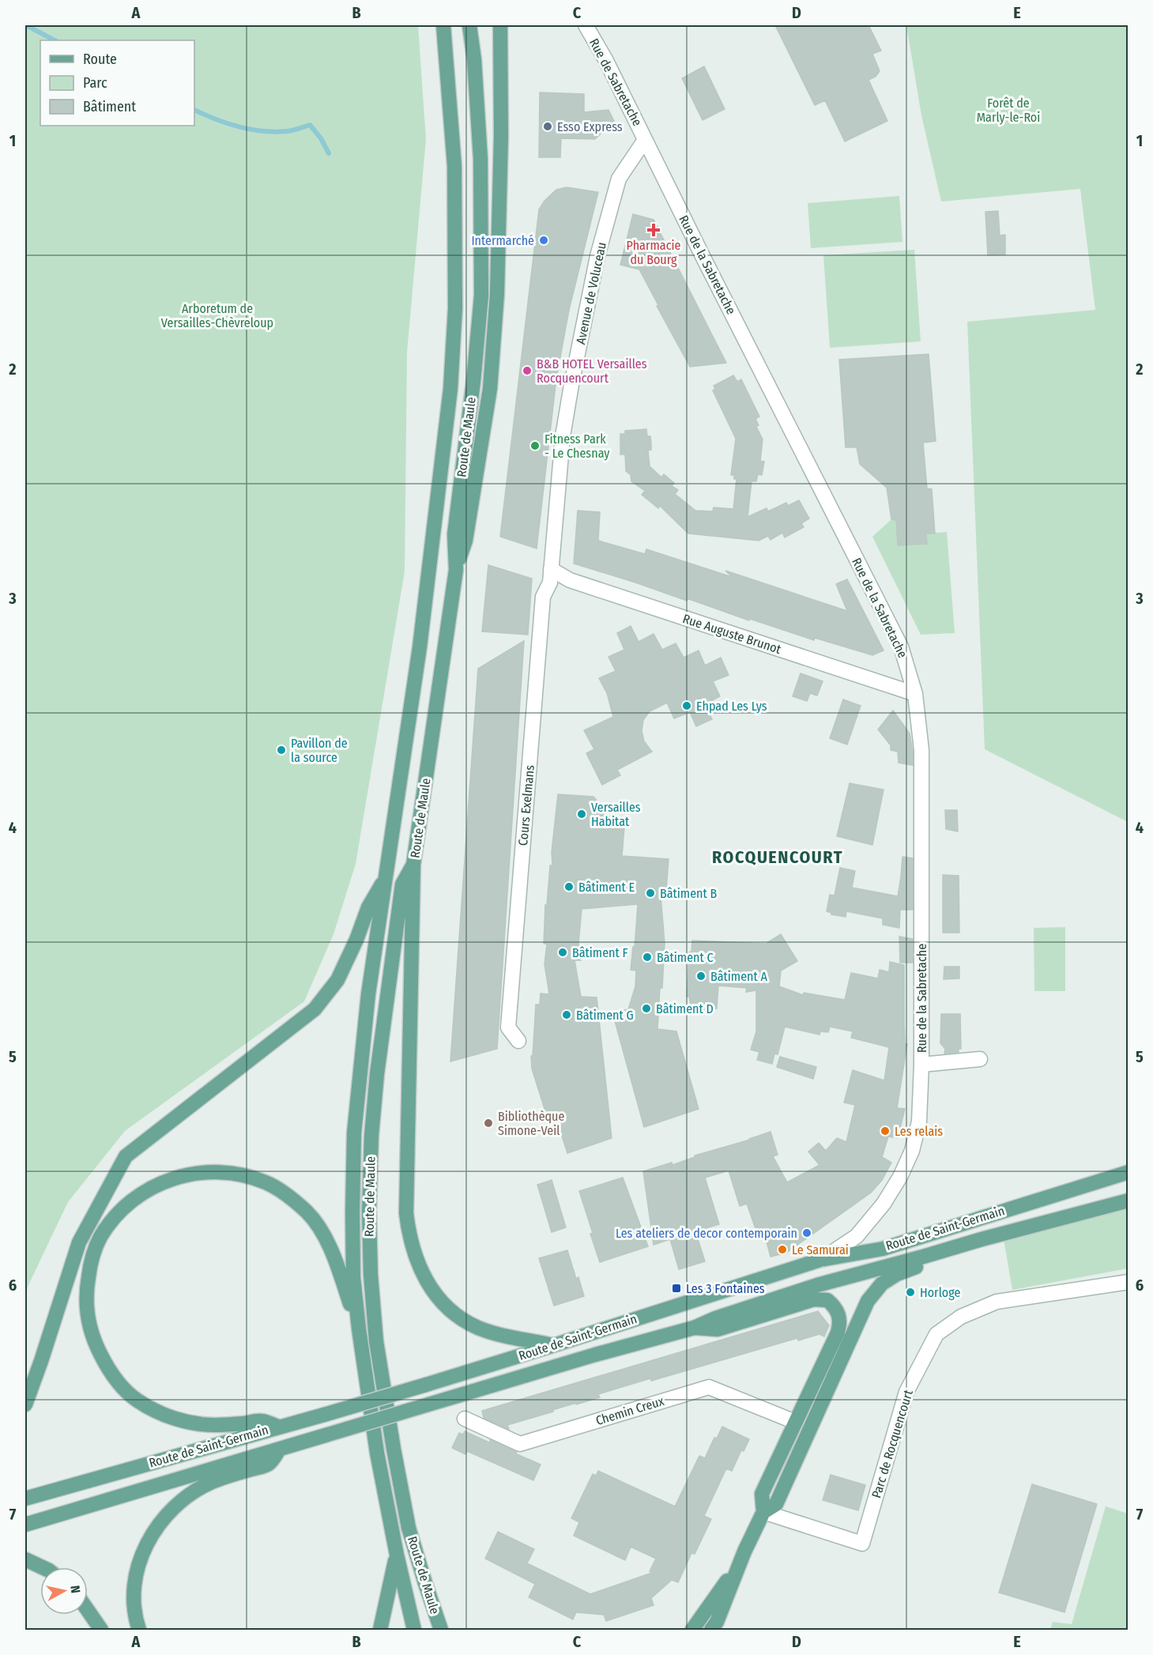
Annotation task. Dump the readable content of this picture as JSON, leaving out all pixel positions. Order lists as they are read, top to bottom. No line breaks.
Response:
{"streets":{"main road":["Route de Maule","Route de Saint-Germain"],"street":["Rue de Sabretache","Rue de la Sabretache","Avenue de Voluceau","Rue Auguste Brunot","Cours Exelmans","Chemin Creux","Parc de Rocquencourt"]},"crossings":[["Rue de Sabretache","Rue de la Sabretache"],["Rue de Sabretache","Avenue de Voluceau"],["Rue de la Sabretache","Avenue de Voluceau"],["Rue de la Sabretache","Rue Auguste Brunot"],["Rue de la Sabretache","Route de Saint-Germain"],["Avenue de Voluceau","Rue Auguste Brunot"],["Avenue de Voluceau","Cours Exelmans"],["Rue Auguste Brunot","Cours Exelmans"]],"districts":["ROCQUENCOURT"],"parks":["Forêt de Marly-le-Roi","Arboretum de Versailles-Chèvreloup"],"places":{"other":["Esso Express","Intermarché","B&B HOTEL Versailles Rocquencourt","Fitness Park - Le Chesnay","Ehpad Les Lys","Pavillon de la source","Versailles Habitat","Bâtiment E","Bâtiment B","Bâtiment F","Bâtiment C","Bâtiment A","Bâtiment D","Bâtiment G","Bibliothèque Simone-Veil","Les relais","Les ateliers de decor contemporain","Le Samurai","Horloge"],"health":["Pharmacie du Bourg"],"transit":["Les 3 Fontaines"]},"legend":["Route","Parc","Bâtiment"],"north":"right","grid":{"columns":["A","B","C","D","E"],"rows":["1","2","3","4","5","6","7"]}}
